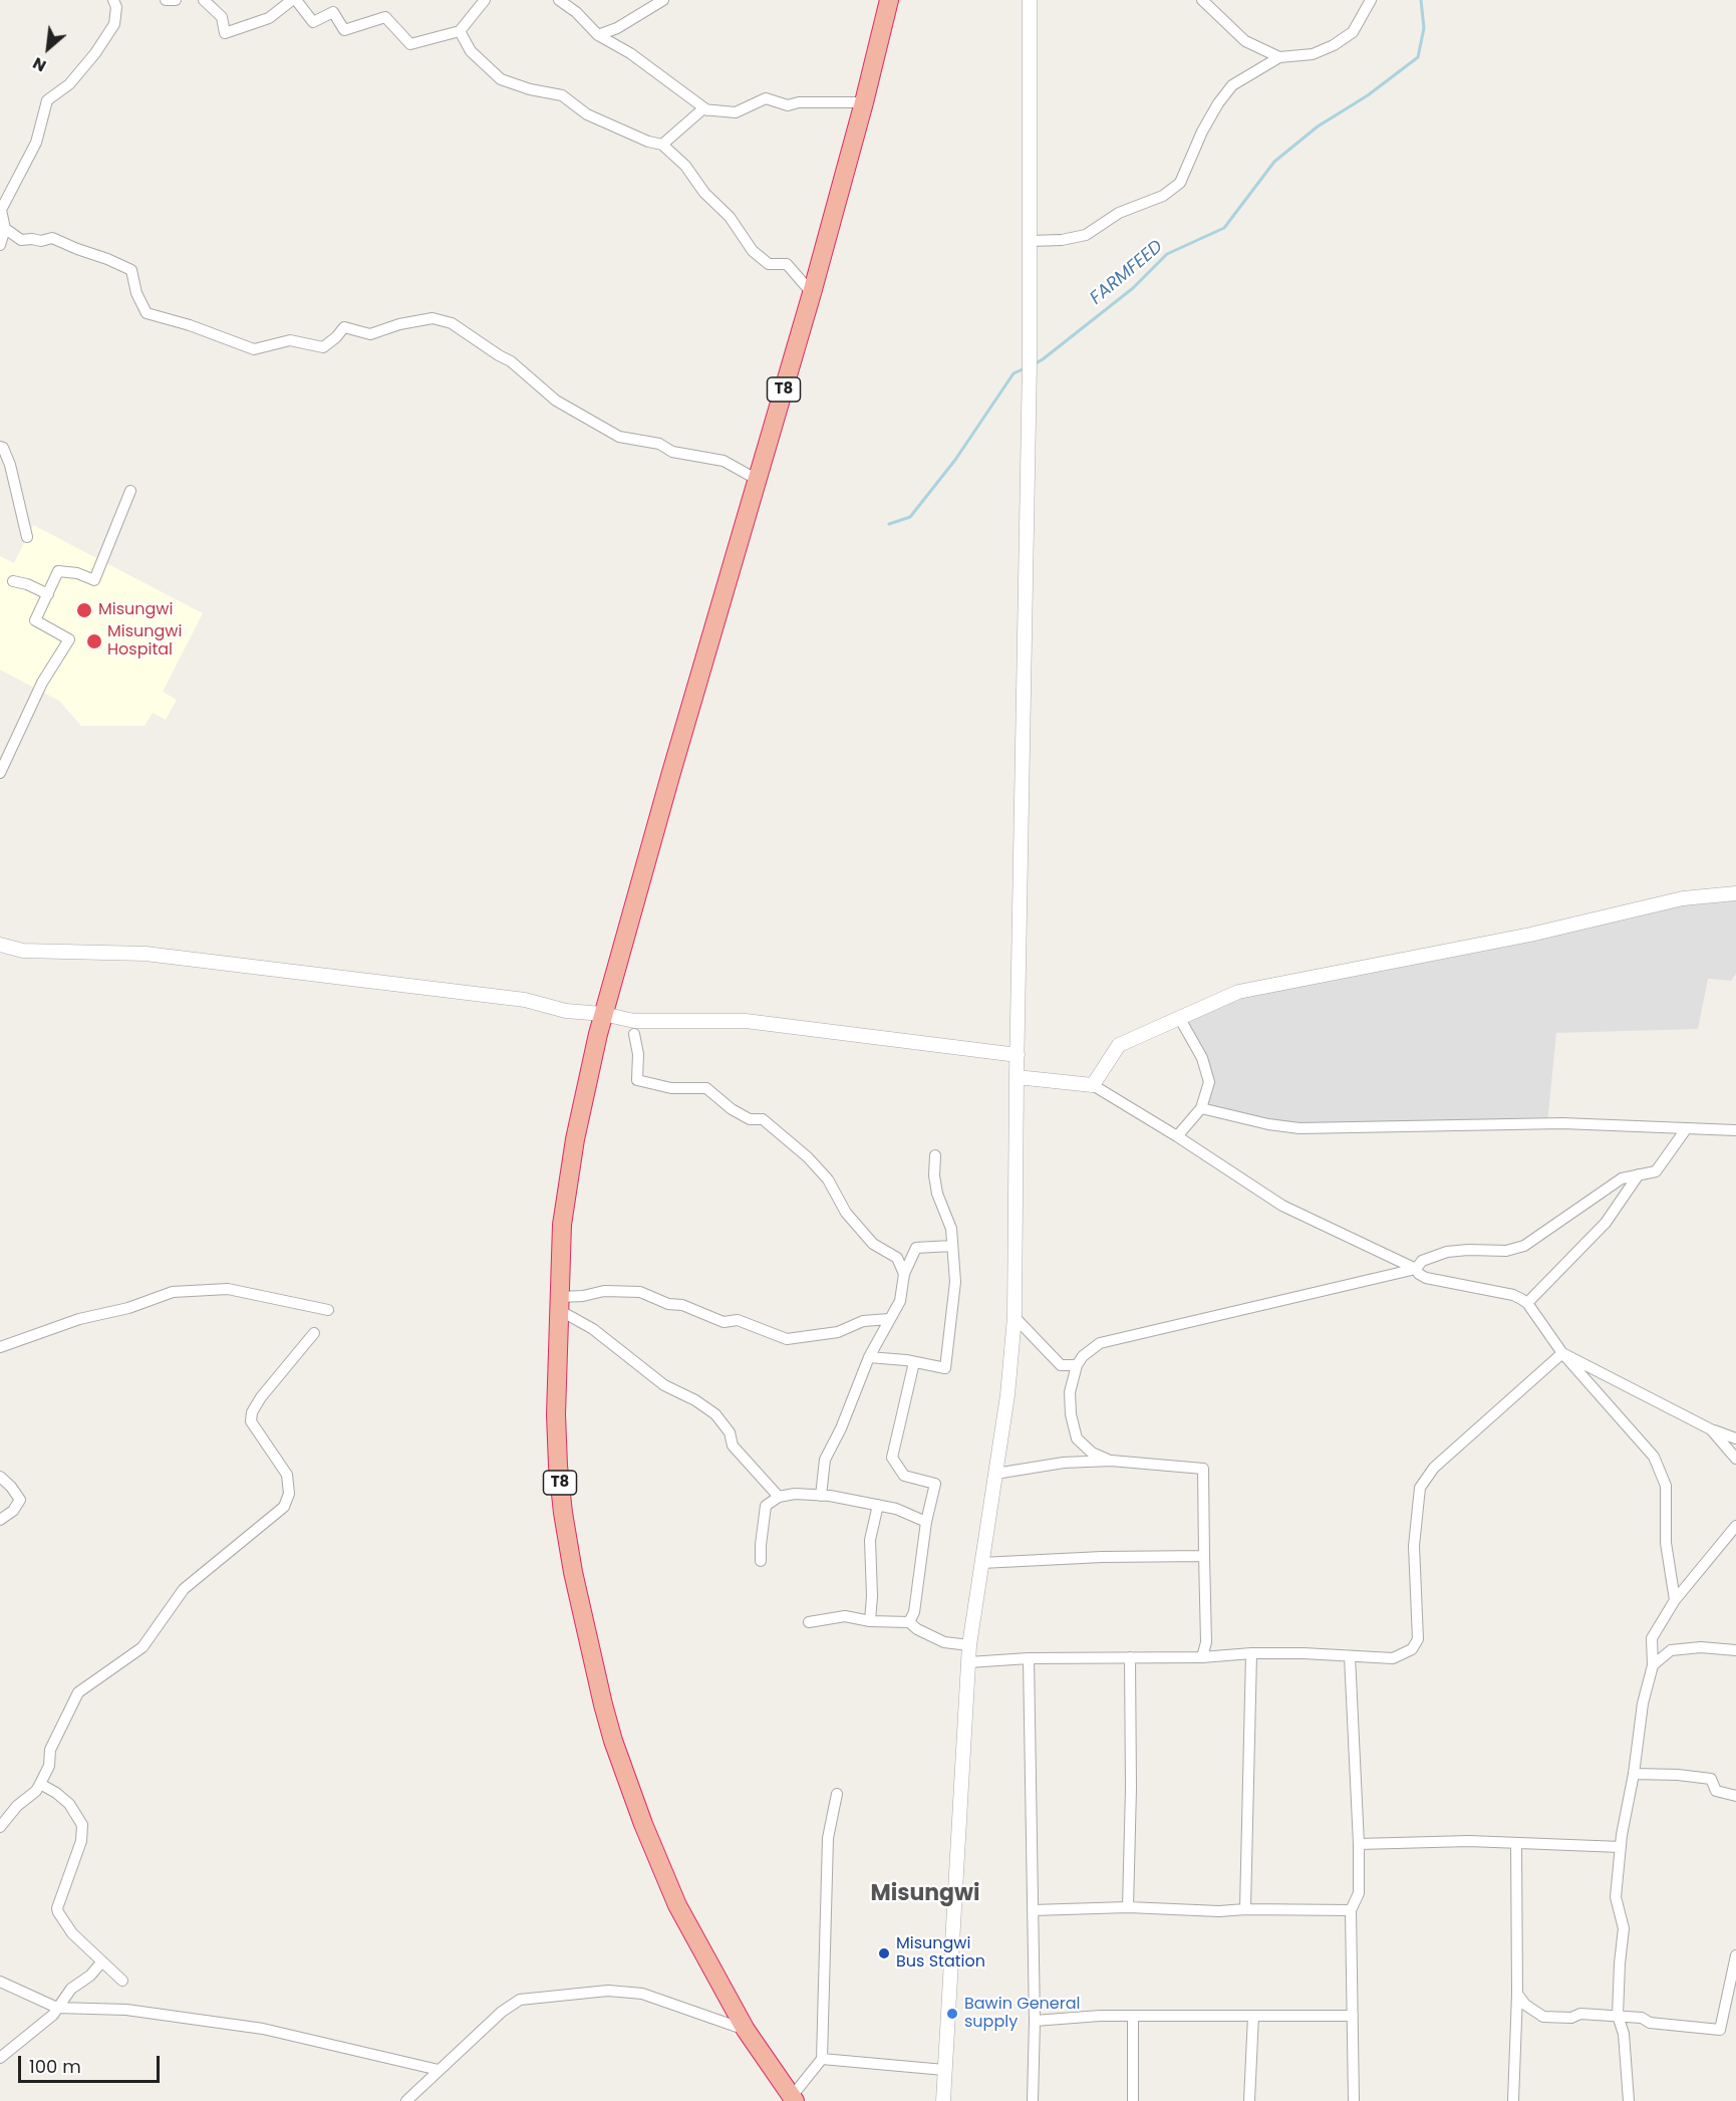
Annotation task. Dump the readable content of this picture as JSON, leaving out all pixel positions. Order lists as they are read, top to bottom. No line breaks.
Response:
{"streets":{"highway":["T8"]},"districts":["Misungwi"],"water":["FARMFEED"],"places":["Misungwi","Misungwi Hospital","Misungwi Bus Station","Bawin General supply"],"scale_bar":"100 m","north":"bottom left"}
